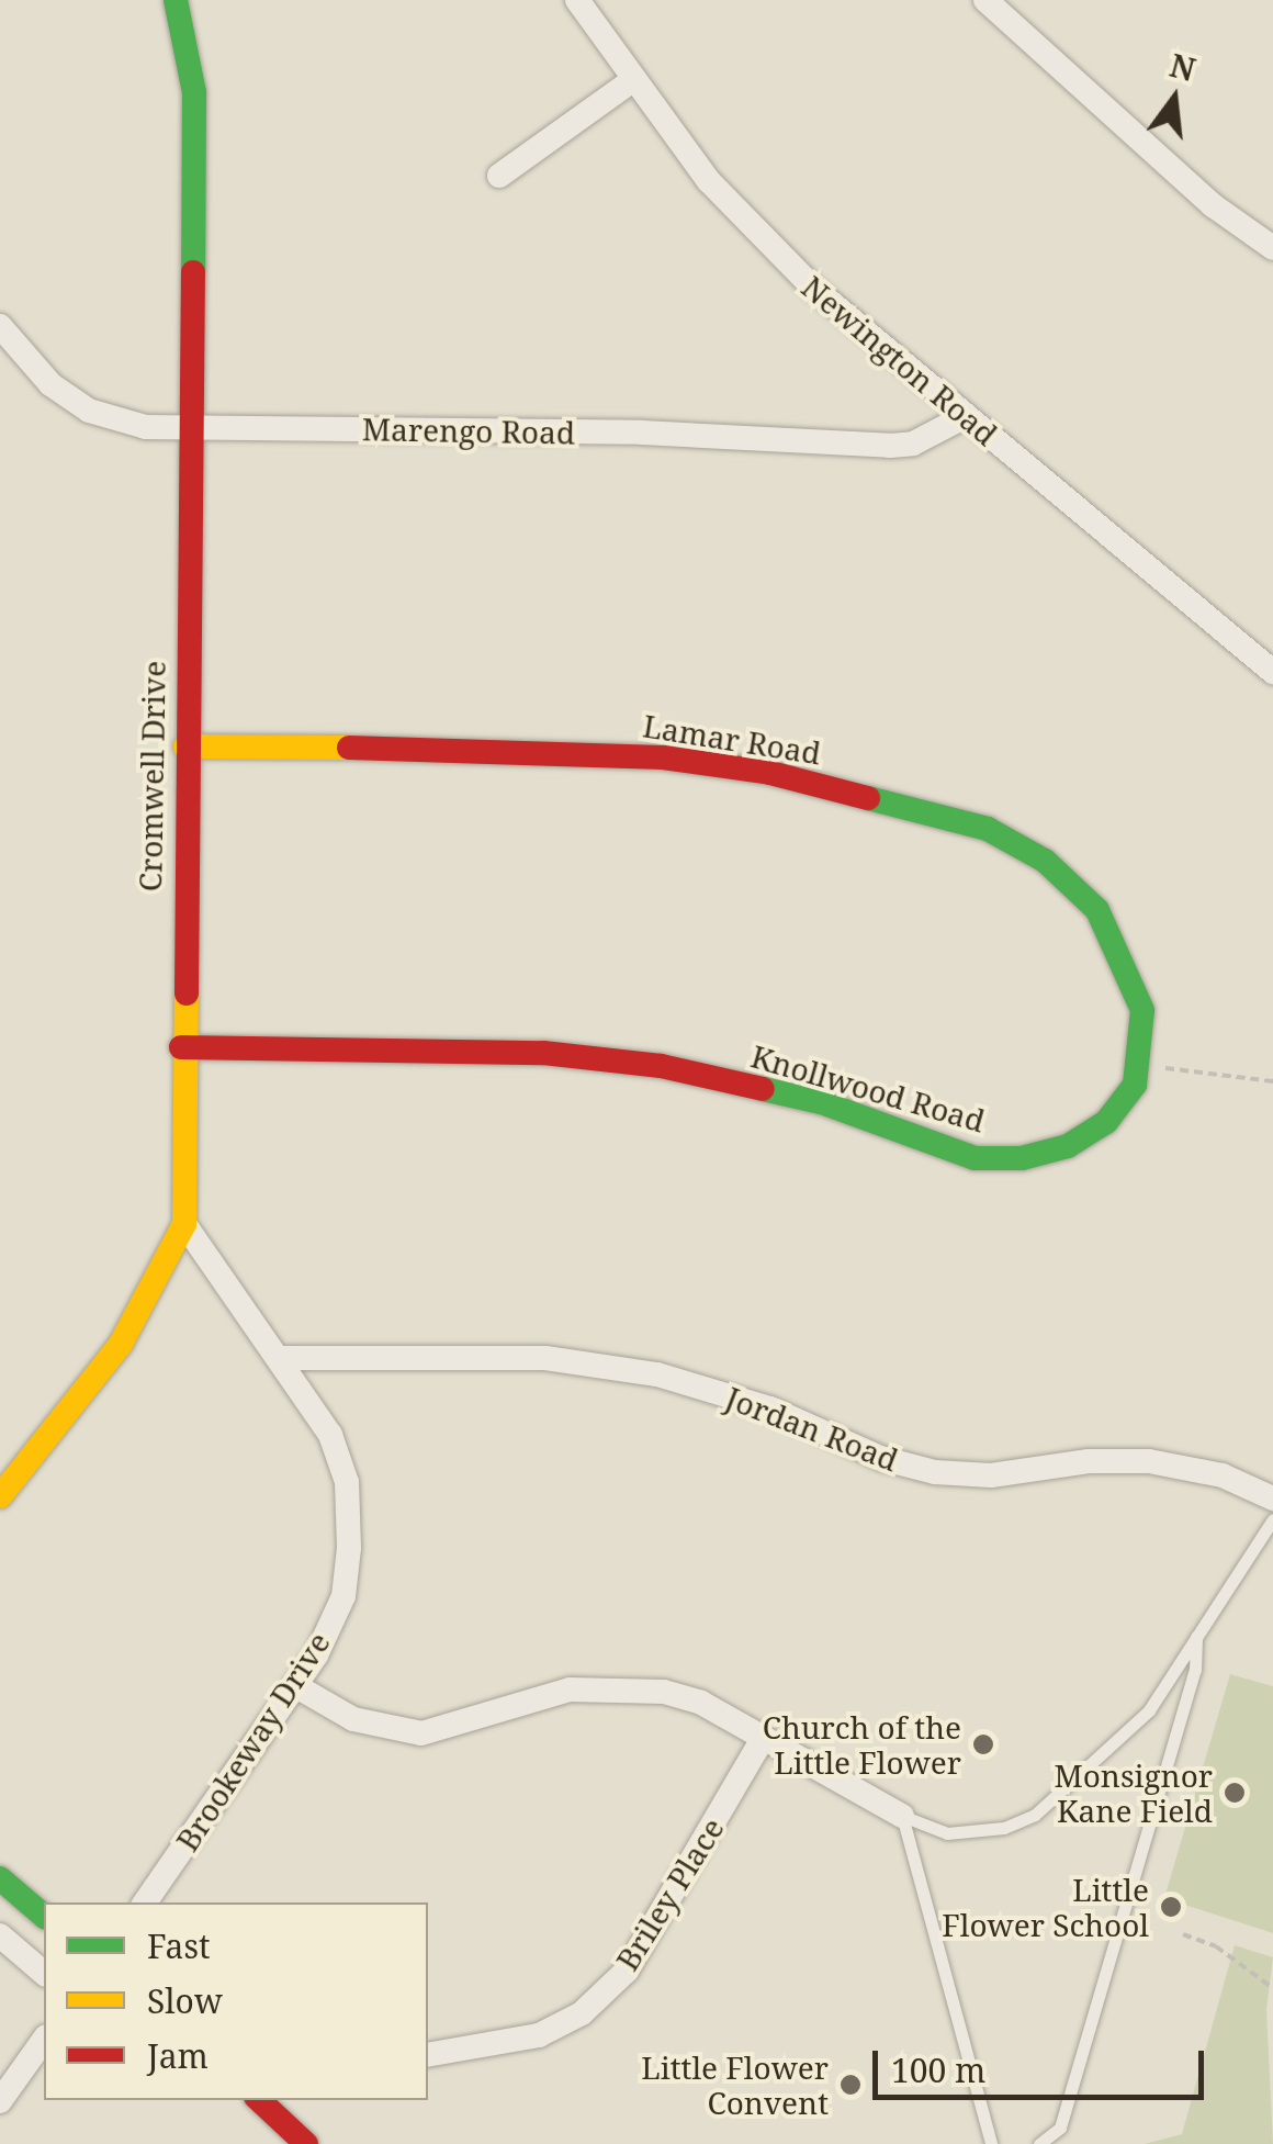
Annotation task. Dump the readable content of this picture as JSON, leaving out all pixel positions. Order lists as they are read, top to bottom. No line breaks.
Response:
{"streets":{"street":["Newington Road","Marengo Road","Lamar Road","Cromwell Drive","Knollwood Road","Jordan Road","Brookeway Drive","Briley Place"]},"crossings":[["Newington Road","Marengo Road"],["Marengo Road","Cromwell Drive"],["Lamar Road","Cromwell Drive"],["Lamar Road","Knollwood Road"],["Cromwell Drive","Knollwood Road"],["Cromwell Drive","Brookeway Drive"],["Jordan Road","Brookeway Drive"]],"places":["Church of the Little Flower","Monsignor Kane Field","Little Flower School","Little Flower Convent"],"legend":["Fast","Slow","Jam"],"scale_bar":"100 m","north":"top"}
